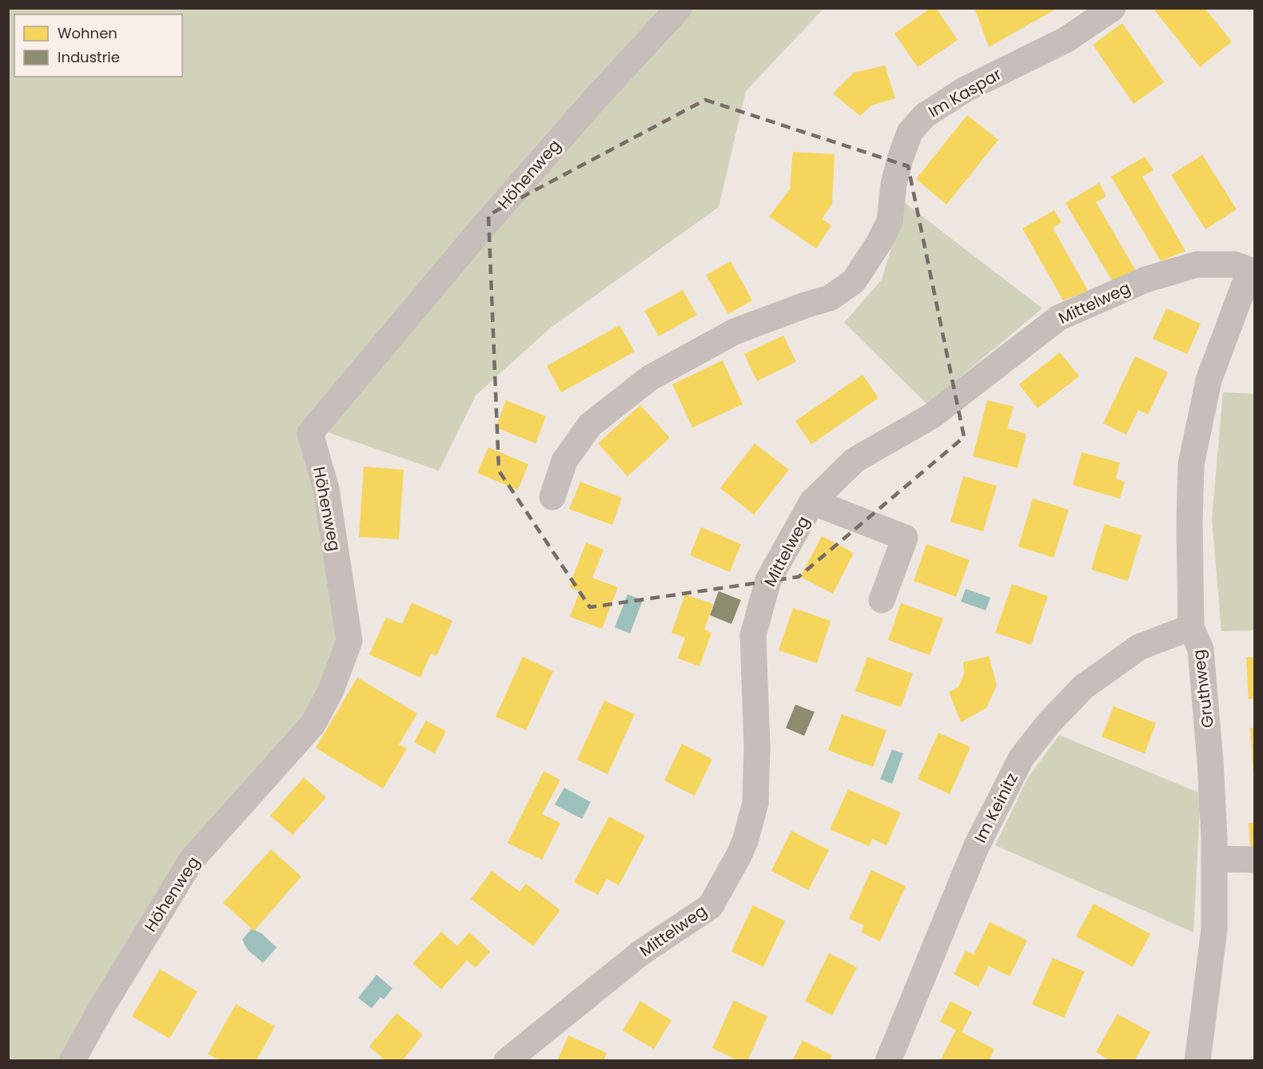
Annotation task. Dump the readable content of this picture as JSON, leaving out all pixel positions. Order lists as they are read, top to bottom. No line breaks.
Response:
{"streets":{"street":["Im Kaspar","Höhenweg","Mittelweg","Gruthweg","Im Keinitz"]},"crossings":[["Mittelweg","Gruthweg"],["Gruthweg","Im Keinitz"]],"legend":["Wohnen","Industrie"]}
